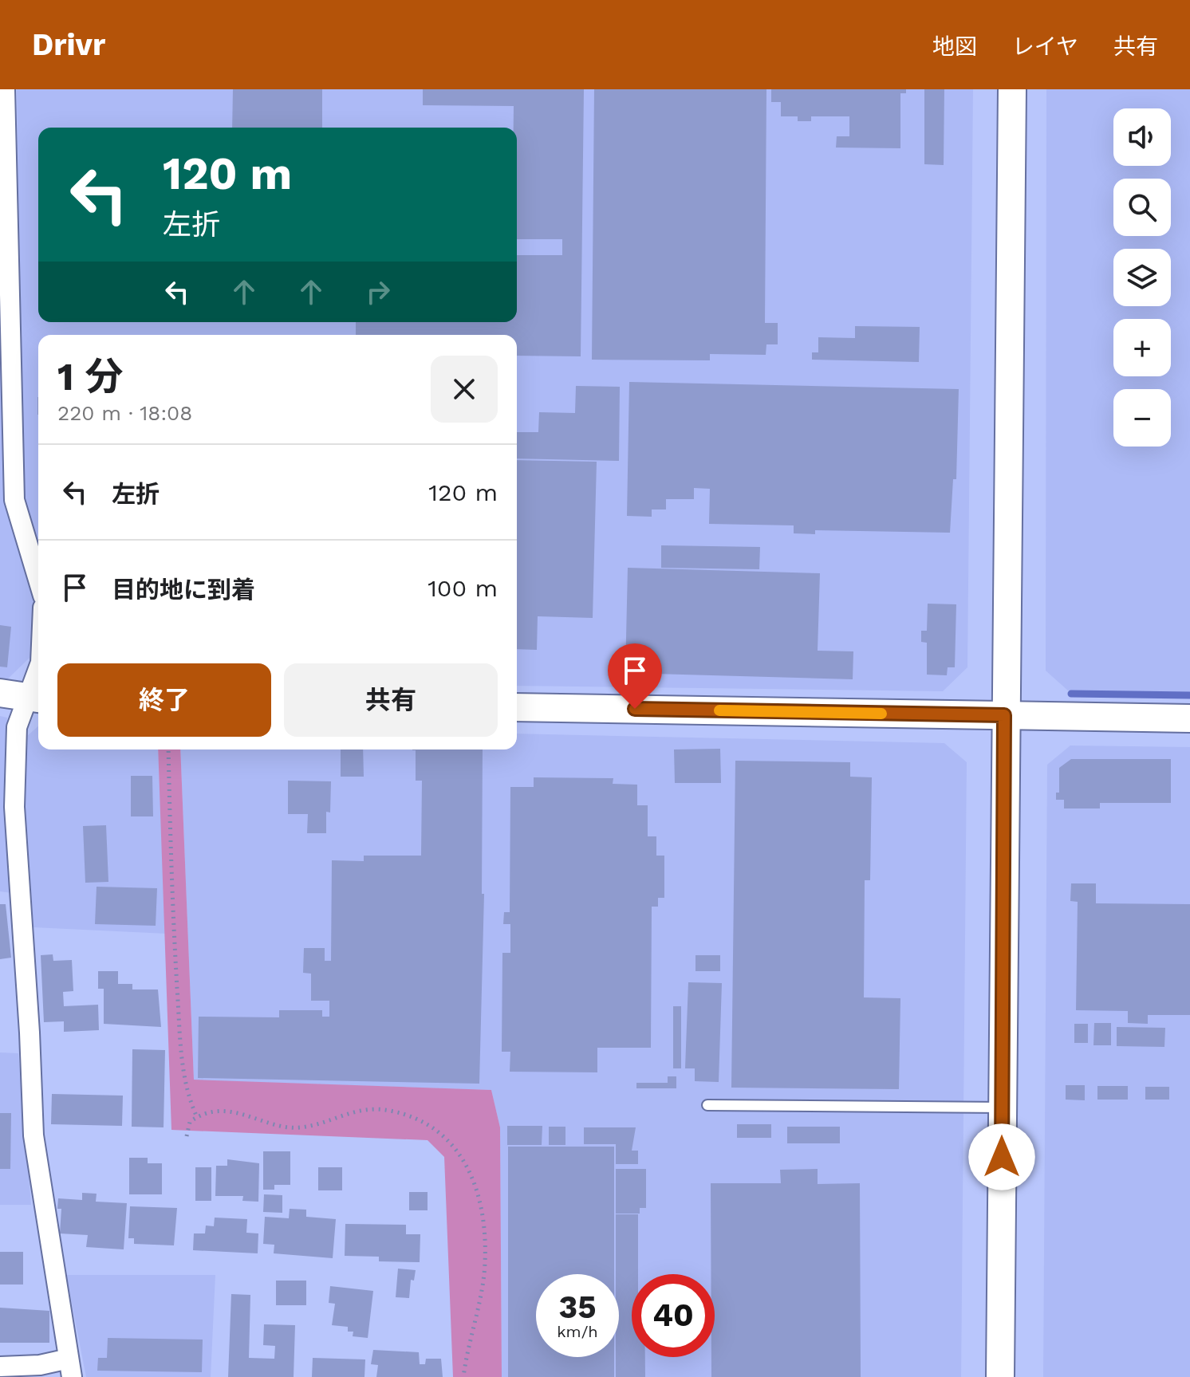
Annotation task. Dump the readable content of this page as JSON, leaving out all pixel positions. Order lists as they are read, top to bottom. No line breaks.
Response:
{"page":{"header":"Drivr","nav":["地図","レイヤ","共有"],"map_buttons":["+","−"],"turn":["120 m","左折"],"heading":["1 分","220 m · 18:08"],"list":[{"name":"左折","value":"120 m"},{"name":"目的地に到着","value":"100 m"}],"buttons":["終了","共有"],"speed":"35 km/h","limit":"40"}}
